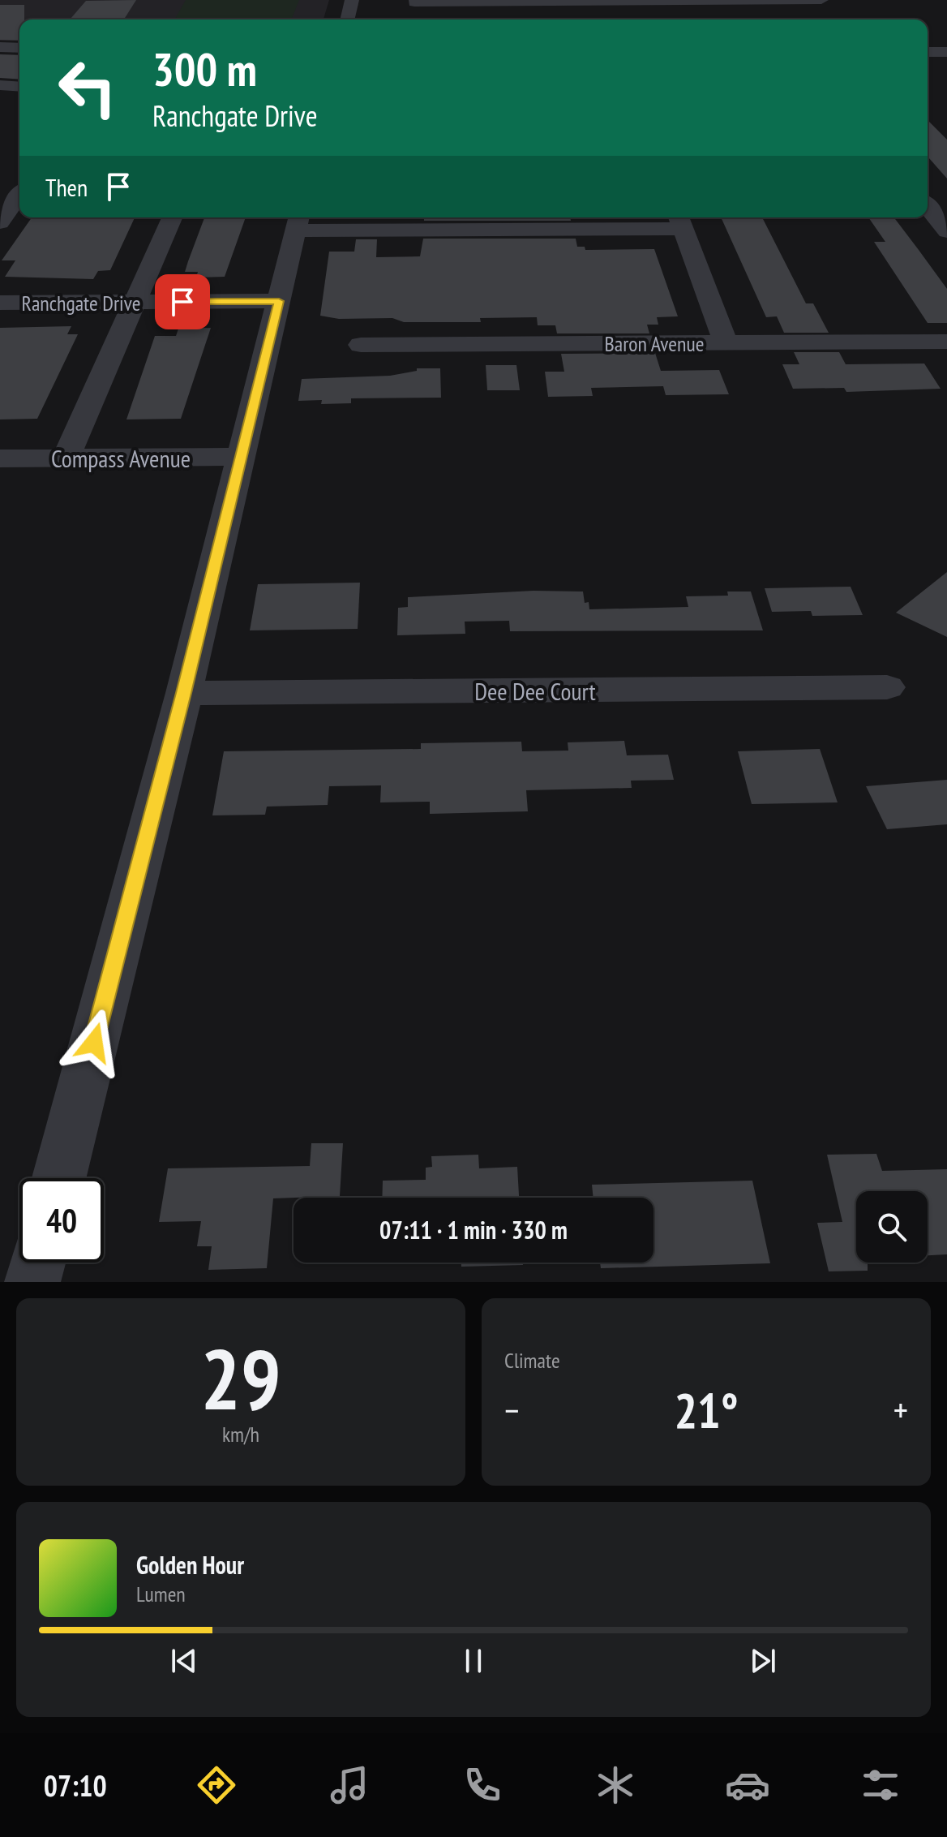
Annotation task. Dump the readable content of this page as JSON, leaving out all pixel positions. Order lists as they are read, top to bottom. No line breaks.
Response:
{"streets":{"street":["Ranchgate Drive","Baron Avenue","Compass Avenue","Dee Dee Court"]},"page":{"turn":["300 m","Ranchgate Drive"],"then":"Then","limit":"40","trip":"07:11 · 1 min · 330 m","tile":[["29","km/h"],"Climate"],"heat":["−","21°","+"],"song":["Golden Hour","Lumen"],"tabs":"07:10"}}
